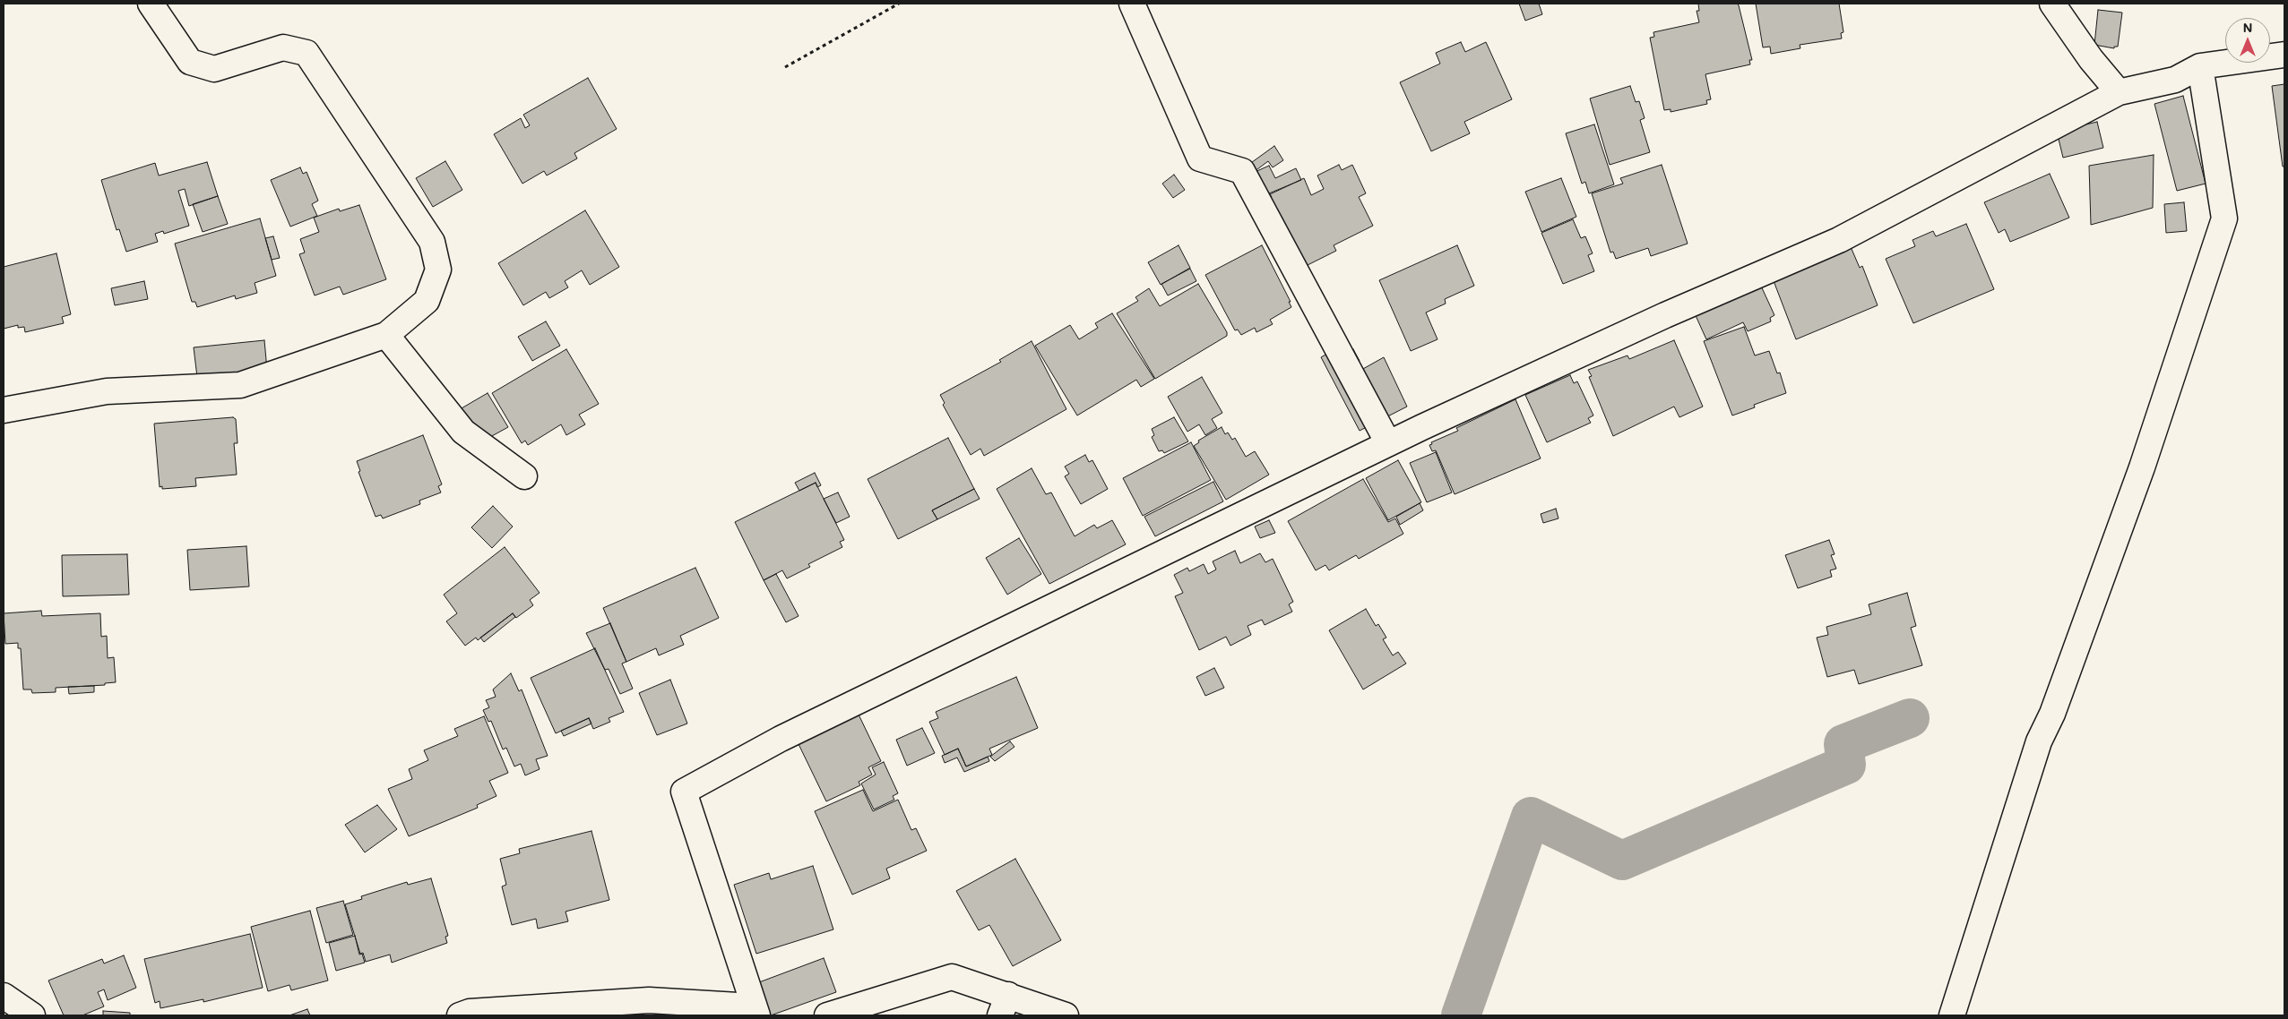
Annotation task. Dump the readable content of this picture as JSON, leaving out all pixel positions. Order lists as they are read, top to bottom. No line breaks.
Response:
{"north":"top"}
